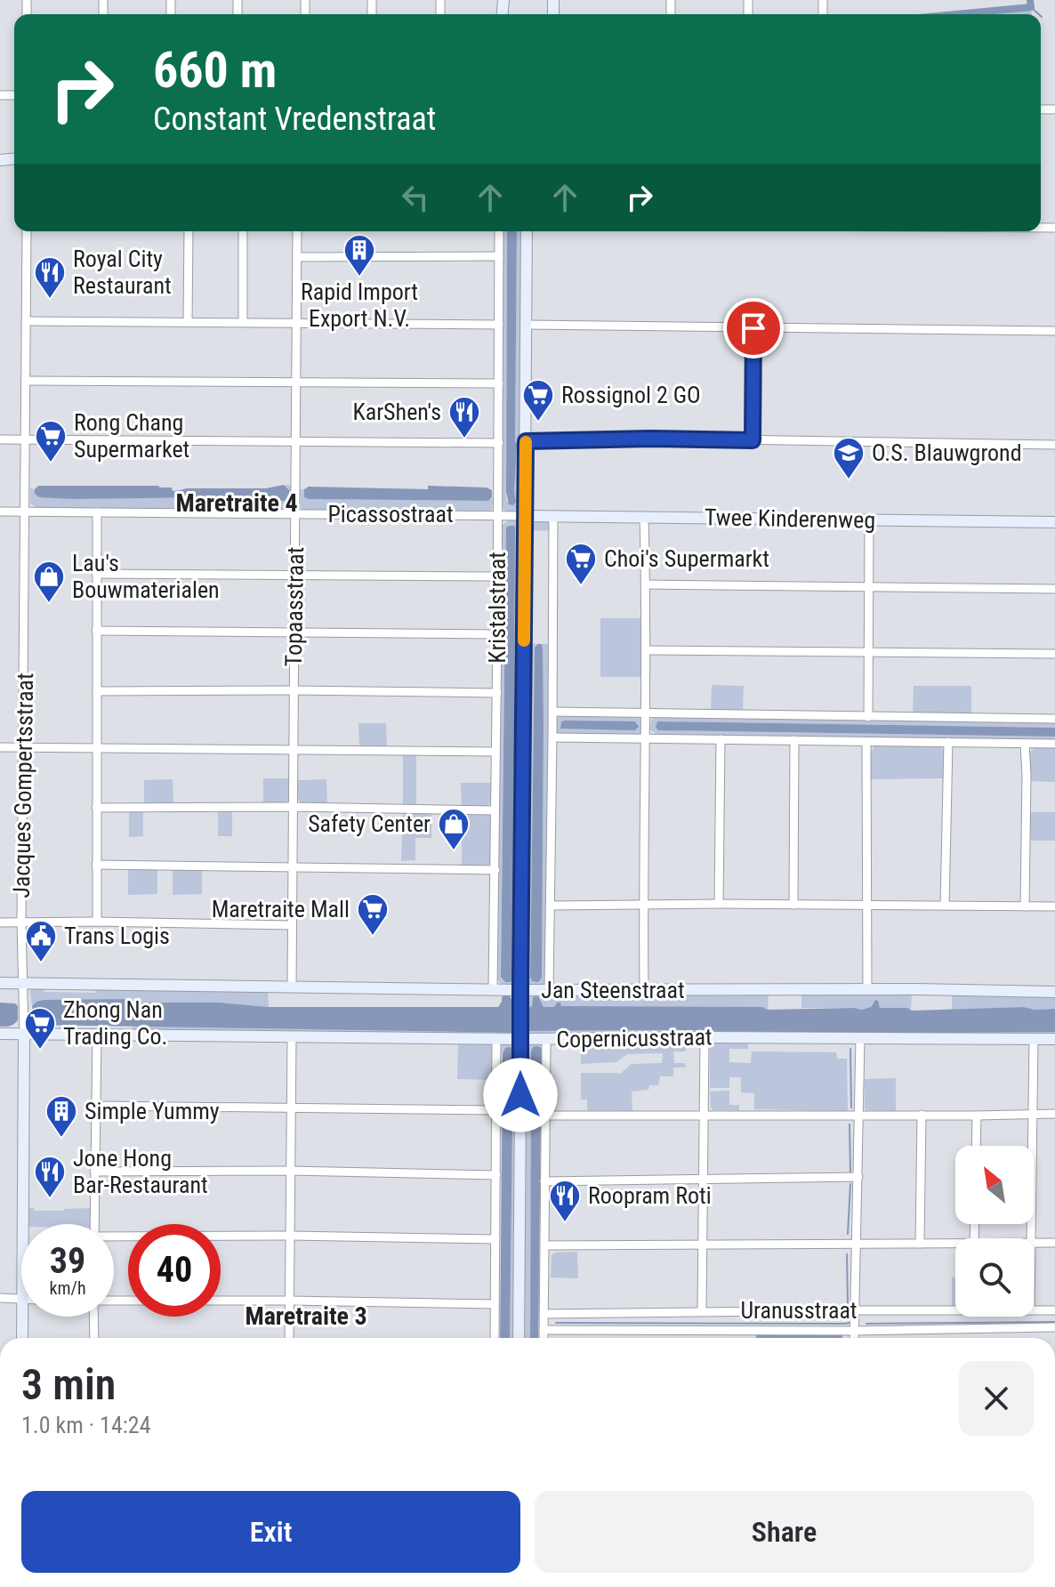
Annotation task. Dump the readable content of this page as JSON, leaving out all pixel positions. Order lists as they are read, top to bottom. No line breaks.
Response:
{"streets":{"street":["Picassostraat","Twee Kinderenweg","Topaasstraat","Kristalstraat","Jacques Gompertsstraat","Jan Steenstraat","Copernicusstraat","Uranusstraat"]},"crossings":[["Picassostraat","Twee Kinderenweg"],["Picassostraat","Topaasstraat"],["Picassostraat","Kristalstraat"],["Picassostraat","Jacques Gompertsstraat"],["Topaasstraat","Jan Steenstraat"],["Kristalstraat","Jan Steenstraat"],["Jacques Gompertsstraat","Jan Steenstraat"],["Jacques Gompertsstraat","Copernicusstraat"]],"districts":["Maretraite 4","Maretraite 3"],"places":{"building":["Rapid Import Export N.V.","Simple Yummy"],"restaurant":["Royal City Restaurant","KarShen's","Jone Hong Bar-Restaurant","Roopram Roti"],"supermarket":["Rossignol 2 GO","Rong Chang Supermarket","Choi's Supermarkt","Maretraite Mall","Zhong Nan Trading Co."],"school or university":["O.S. Blauwgrond"],"shop":["Lau's Bouwmaterialen","Safety Center"],"public building":["Trans Logis"]},"north":"top left","page":{"turn":["660 m","Constant Vredenstraat"],"speed":"39 km/h","limit":"40","heading":["3 min","1.0 km · 14:24"],"buttons":["Exit","Share"]}}
